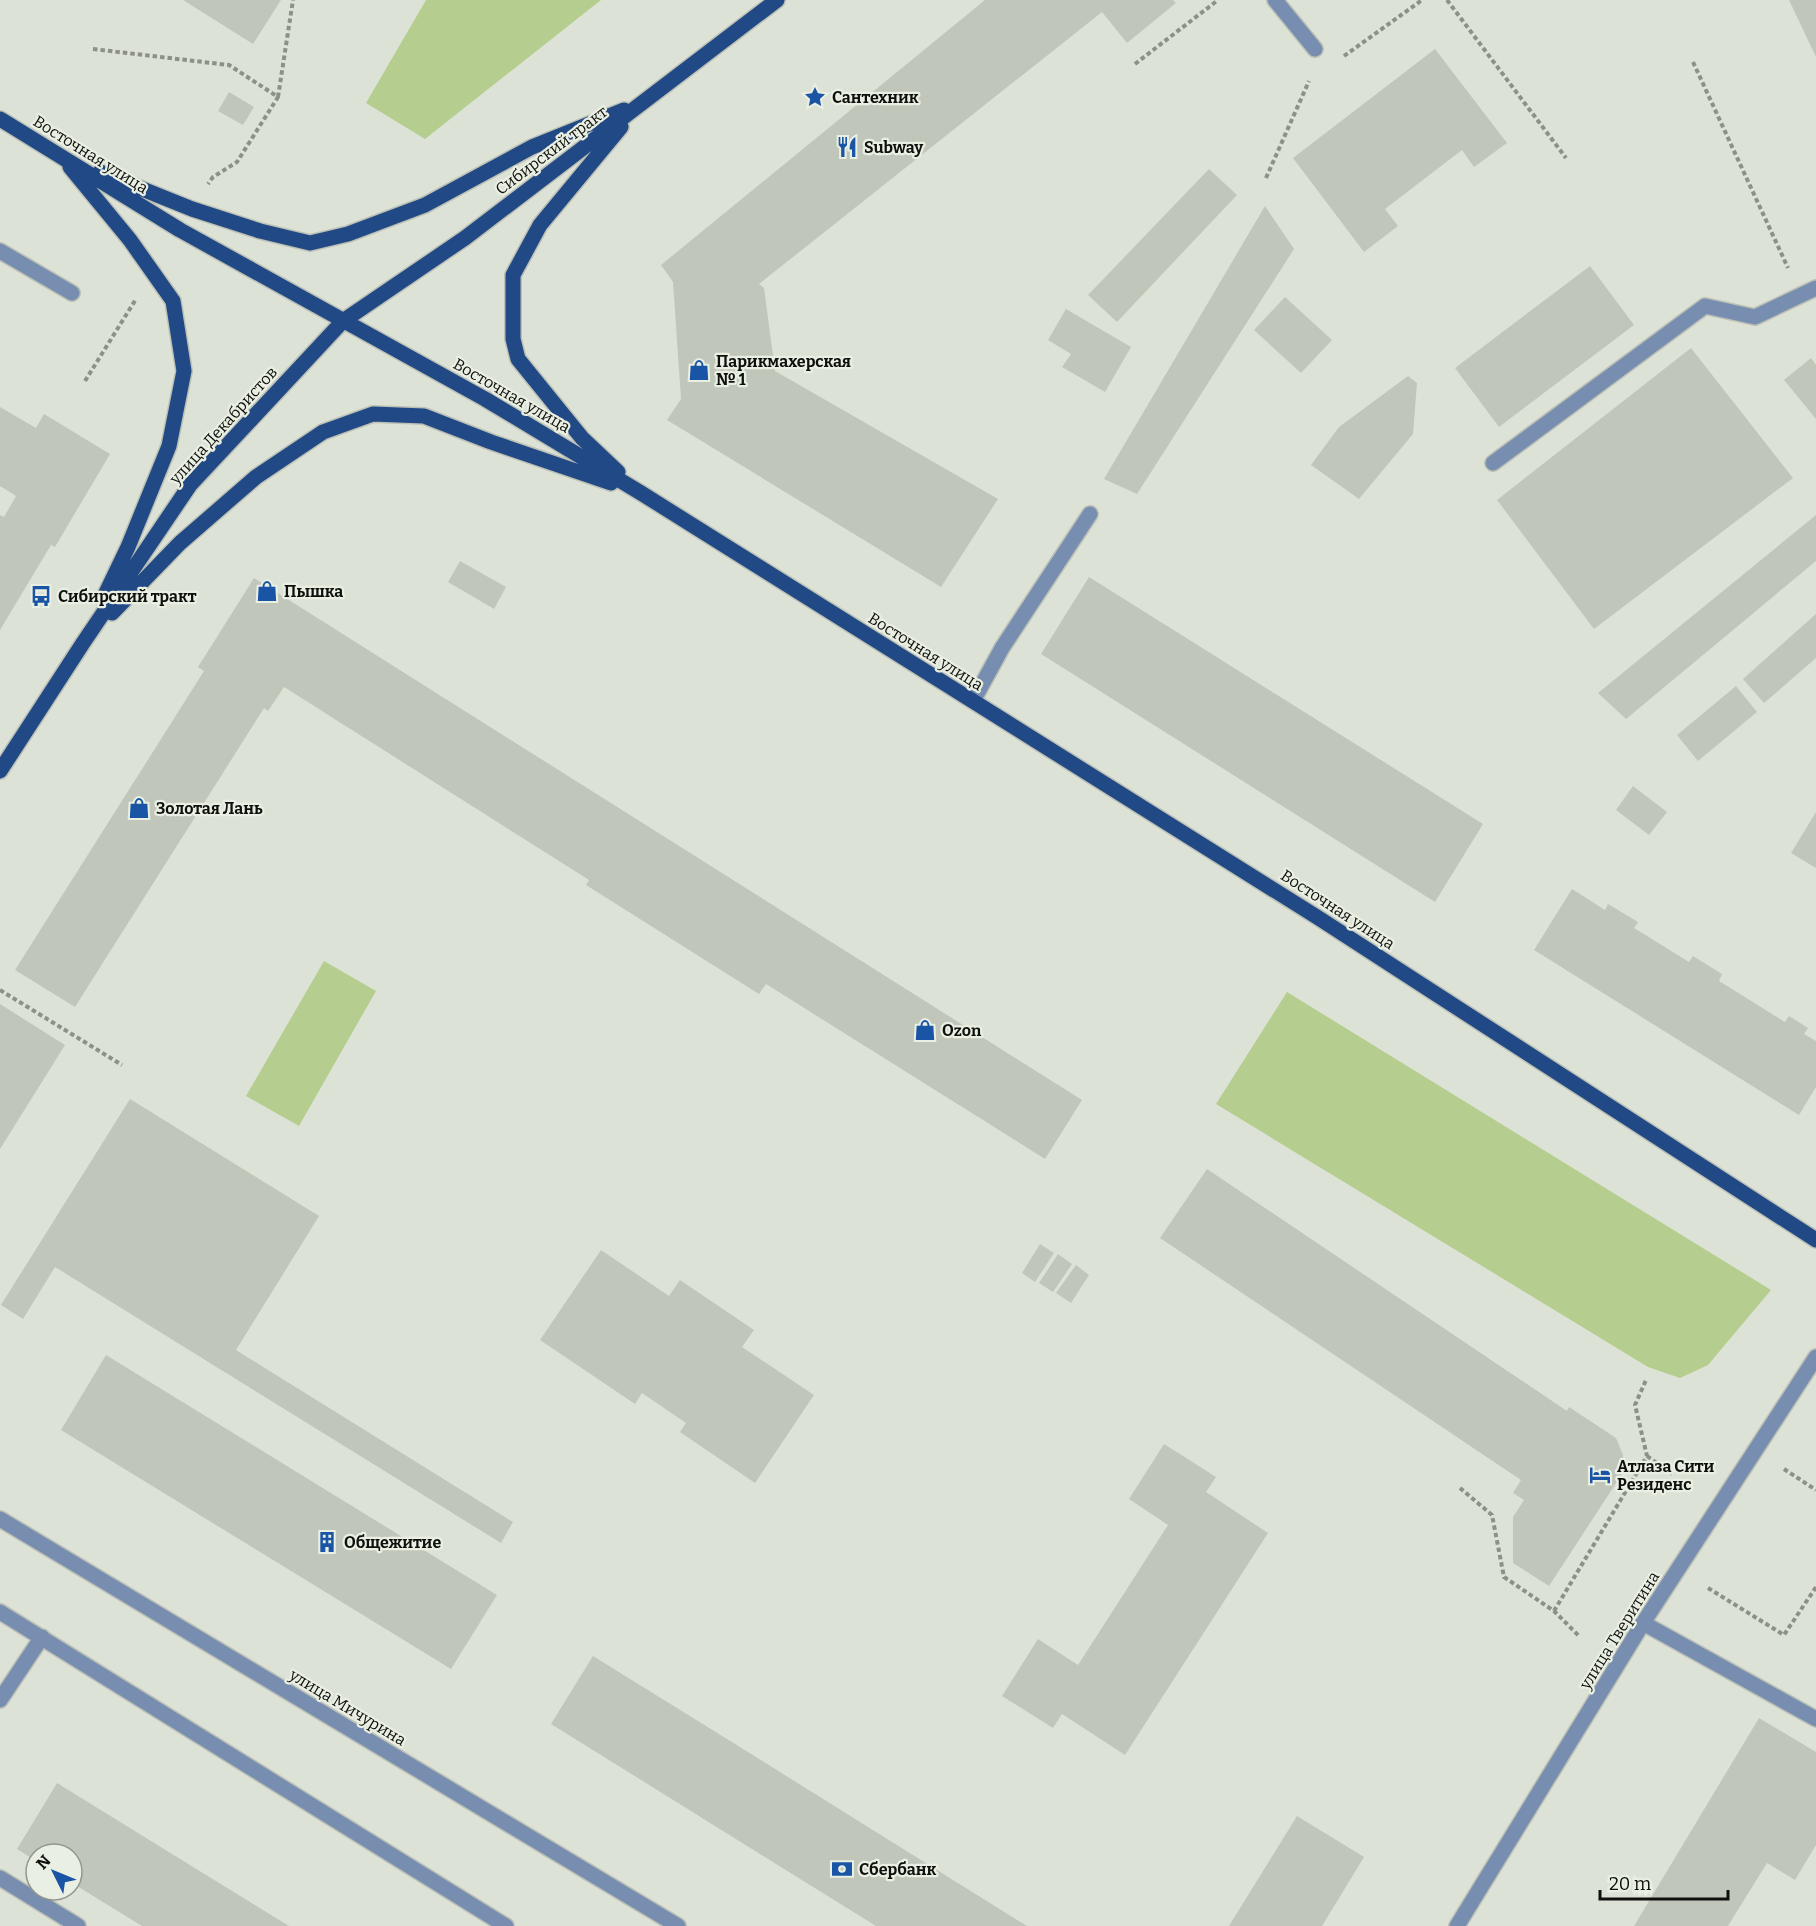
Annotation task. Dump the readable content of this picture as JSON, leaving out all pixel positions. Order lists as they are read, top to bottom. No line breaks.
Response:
{"streets":{"main road":["Сибирский тракт","Восточная улица","улица Декабристов"],"street":["улица Тверитина","улица Мичурина"]},"crossings":[["Сибирский тракт","Восточная улица"],["Сибирский тракт","улица Декабристов"],["Восточная улица","улица Декабристов"]],"places":{"place":["Сантехник"],"restaurant":["Subway"],"shop":["Парикмахерская № 1","Пышка","Золотая Лань","Ozon"],"bus stop":["Сибирский тракт"],"hotel":["Атлаза Сити Резиденс"],"building":["Общежитие"],"bank":["Сбербанк"]},"scale_bar":"20 m","north":"top left"}
